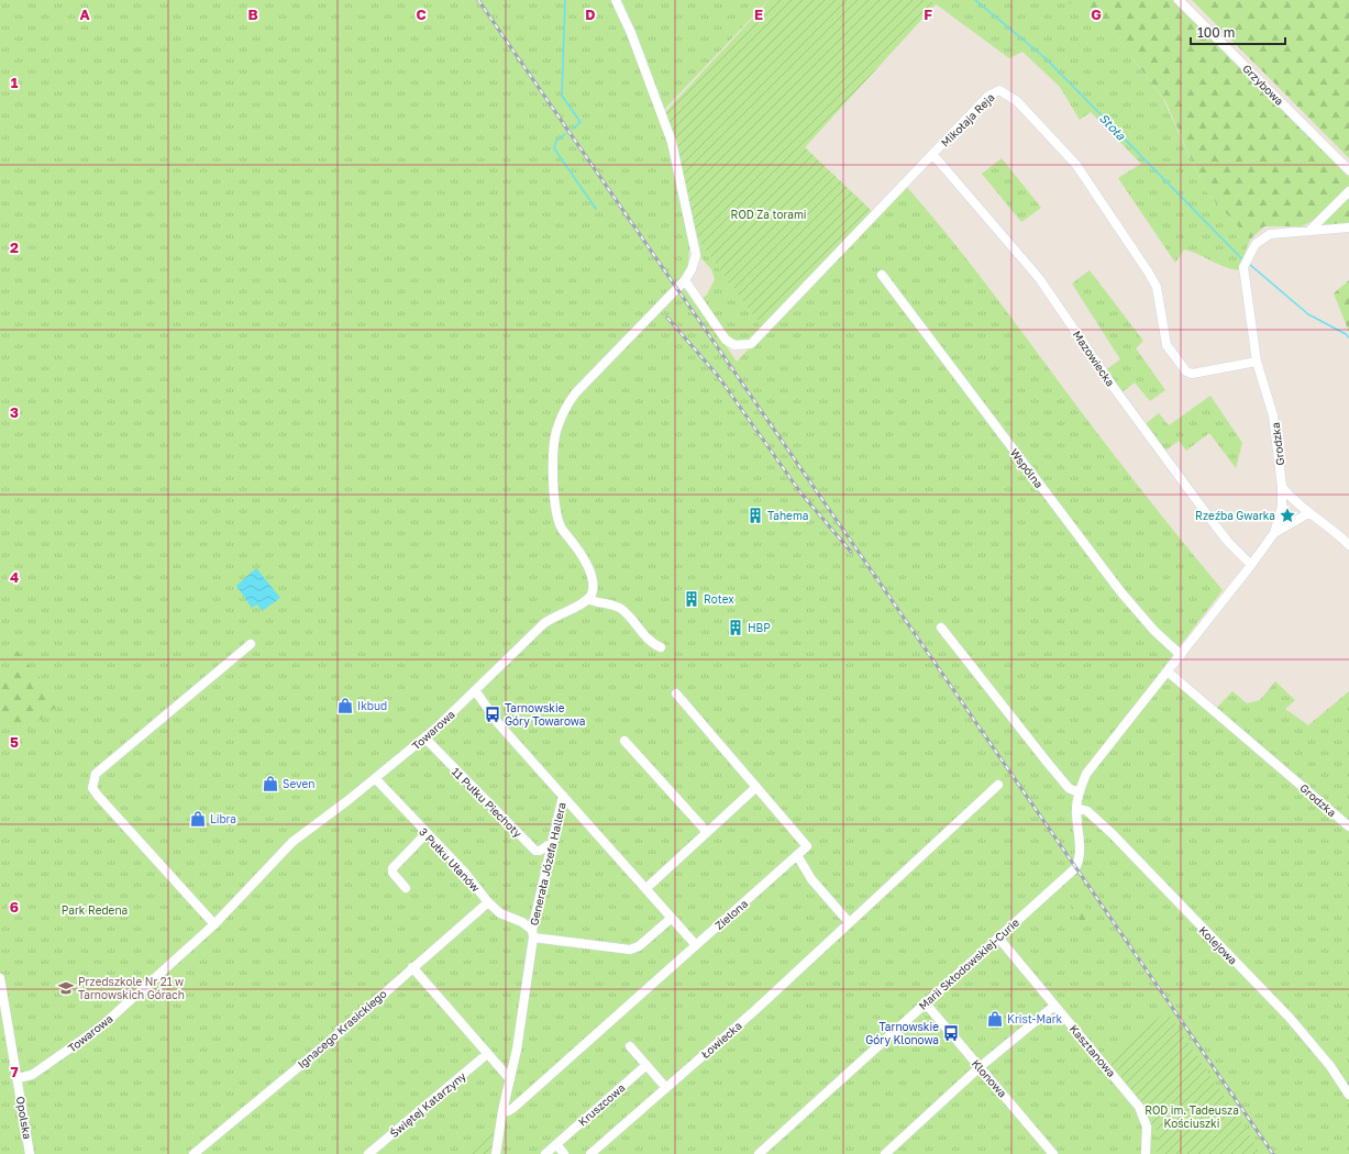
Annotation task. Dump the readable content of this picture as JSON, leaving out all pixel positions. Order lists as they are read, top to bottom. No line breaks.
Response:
{"streets":{"street":["Grzybowa","Mikołaja Reja","Mazowiecka","Grodzka","Wspólna","Towarowa","11 Pułku Piechoty","3 Pułku Ułanów","Generała Józefa Hallera","Zielona","Kolejowa","Marii Skłodowskiej-Curie","Ignacego Krasickiego","Łowiecka","Kasztanowa","Klonowa","Świętej Katarzyny","Kruszcowa","Opolska"]},"crossings":[["Mikołaja Reja","Mazowiecka"],["Mikołaja Reja","Grodzka"],["Mazowiecka","Grodzka"],["Grodzka","Wspólna"],["Grodzka","Kolejowa"],["Grodzka","Marii Skłodowskiej-Curie"],["Towarowa","11 Pułku Piechoty"],["Towarowa","3 Pułku Ułanów"],["Towarowa","Generała Józefa Hallera"],["Towarowa","Opolska"],["11 Pułku Piechoty","Generała Józefa Hallera"],["3 Pułku Ułanów","Generała Józefa Hallera"],["3 Pułku Ułanów","Ignacego Krasickiego"],["Generała Józefa Hallera","Zielona"],["Kolejowa","Marii Skłodowskiej-Curie"],["Marii Skłodowskiej-Curie","Kasztanowa"],["Marii Skłodowskiej-Curie","Klonowa"]],"water":["Stoła"],"parks":["ROD Za torami","Park Redena","ROD im. Tadeusza Kościuszki"],"places":{"building":["Tahema","Rotex","HBP"],"place":["Rzeźba Gwarka"],"shop":["Ikbud","Seven","Libra","Krist-Mark"],"bus stop":["Tarnowskie Góry Towarowa","Tarnowskie Góry Klonowa"],"school or university":["Przedszkole Nr 21 w Tarnowskich Górach"]},"scale_bar":"100 m","grid":{"columns":["A","B","C","D","E","F","G"],"rows":["1","2","3","4","5","6","7"]}}
